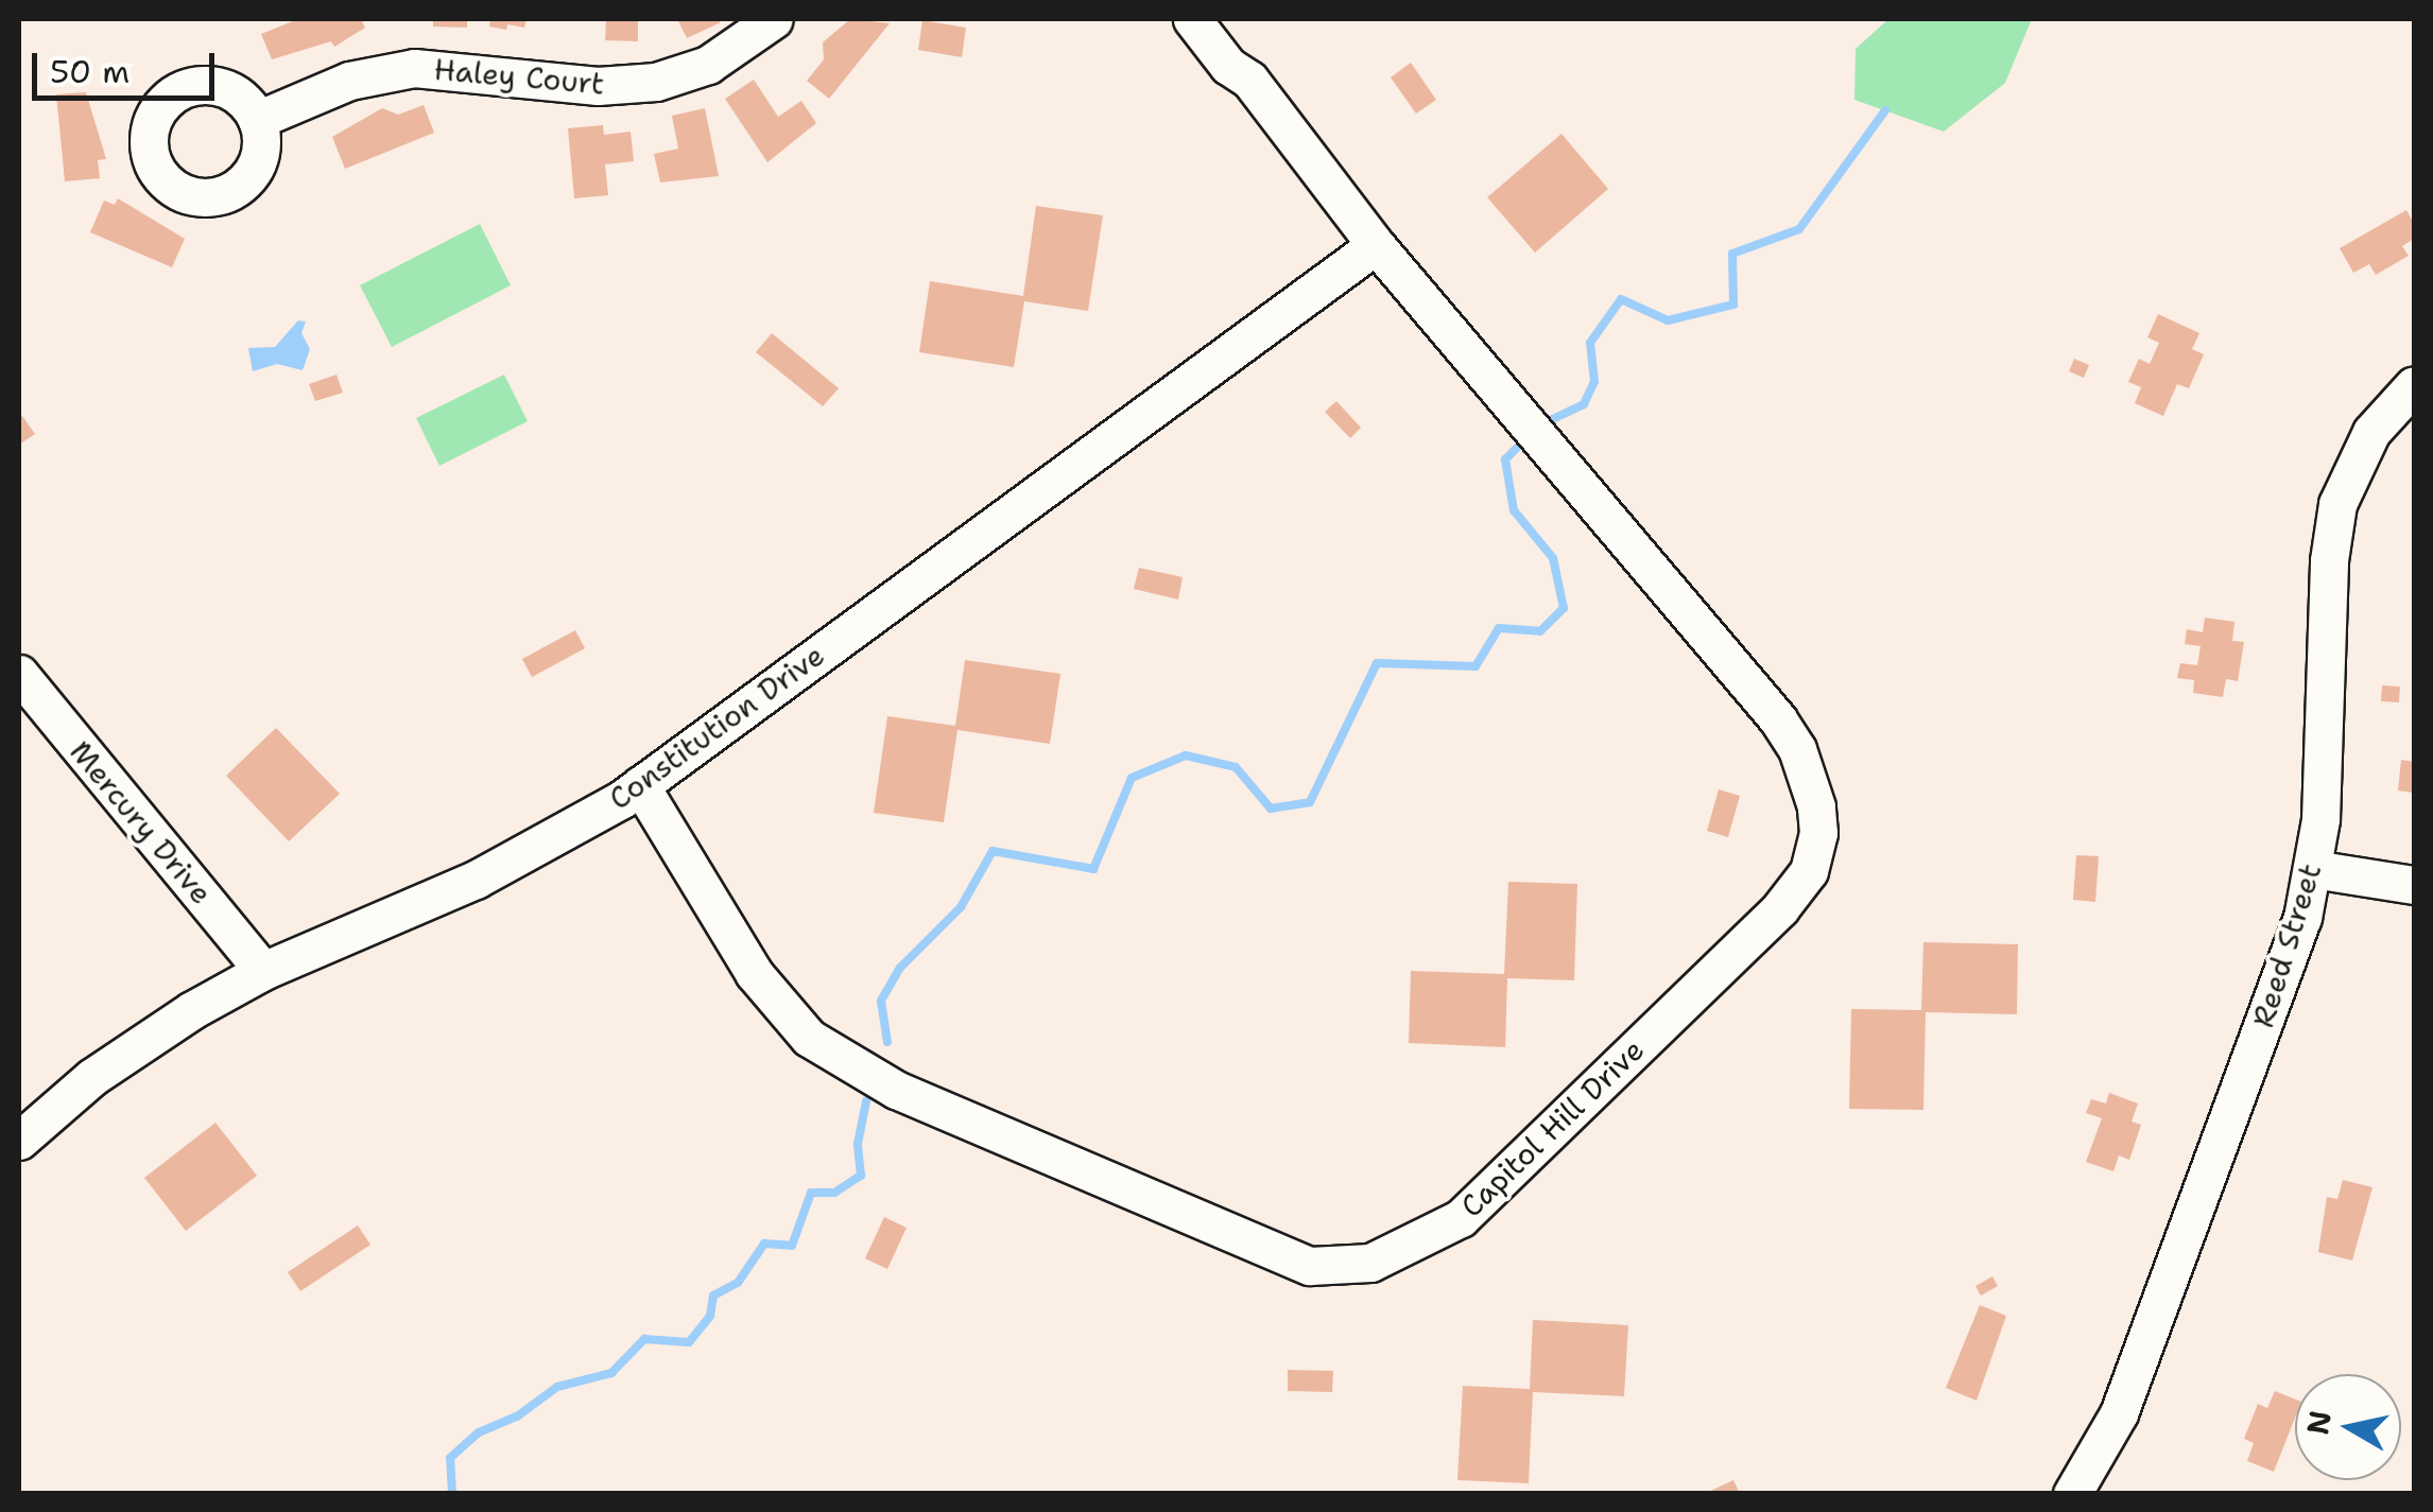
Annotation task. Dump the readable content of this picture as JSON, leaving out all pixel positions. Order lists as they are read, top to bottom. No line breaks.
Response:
{"streets":{"street":["Haley Court","Constitution Drive","Mercury Drive","Reed Street","Capitol Hill Drive"]},"crossings":[["Constitution Drive","Mercury Drive"],["Constitution Drive","Capitol Hill Drive"]],"scale_bar":"50 m","north":"left"}
